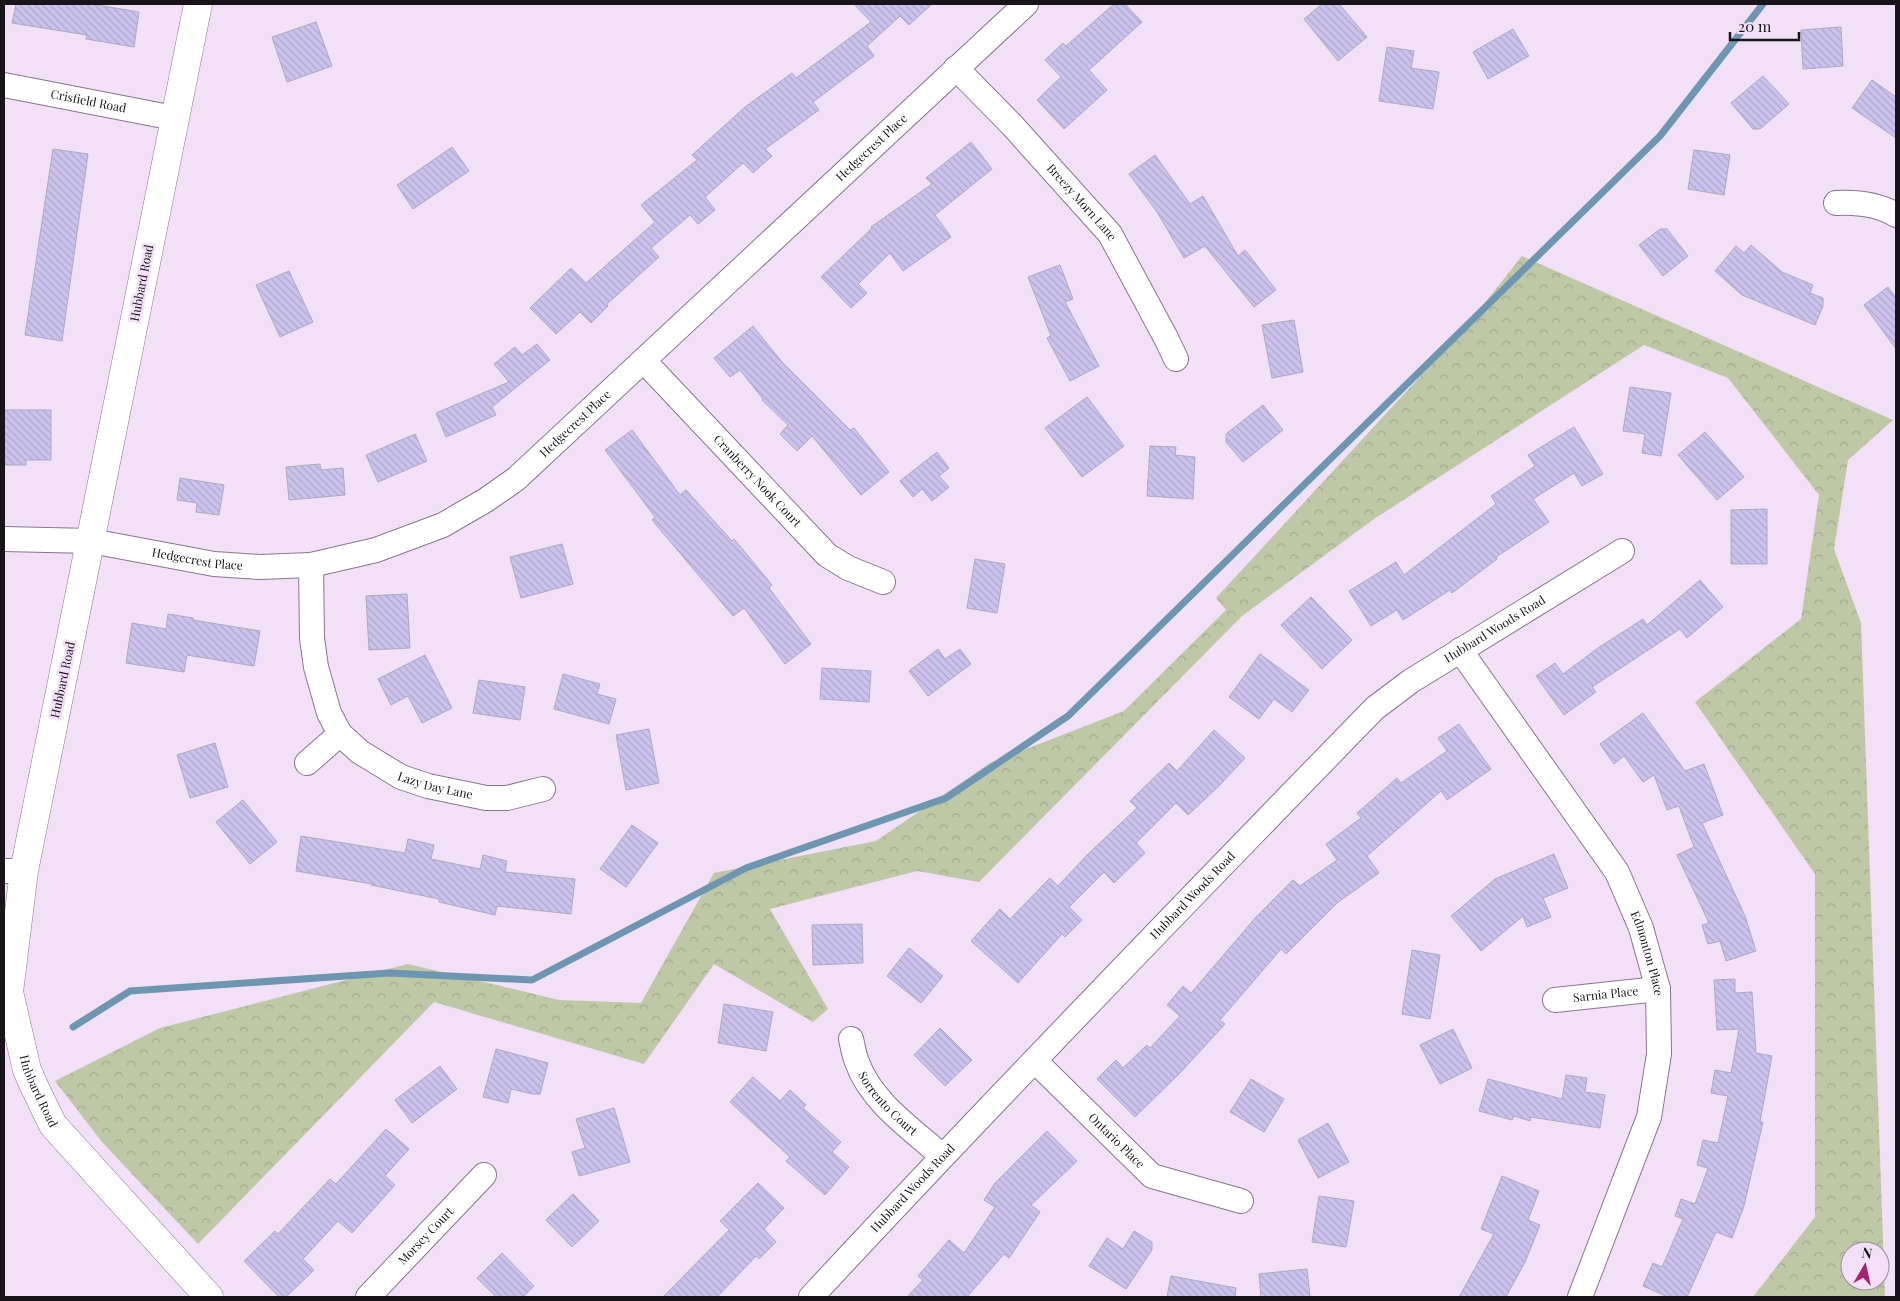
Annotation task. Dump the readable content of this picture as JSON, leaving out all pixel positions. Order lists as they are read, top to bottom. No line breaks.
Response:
{"streets":{"main road":["Hubbard Road"],"street":["Crisfield Road","Hedgecrest Place","Breezy Morn Lane","Cranberry Nook Court","Hubbard Woods Road","Lazy Day Lane","Edmonton Place","Sarnia Place","Sorrento Court","Ontario Place","Morsey Court"]},"crossings":[["Crisfield Road","Hubbard Road"],["Hedgecrest Place","Breezy Morn Lane"],["Hedgecrest Place","Hubbard Road"],["Hedgecrest Place","Cranberry Nook Court"],["Hedgecrest Place","Lazy Day Lane"],["Hubbard Woods Road","Edmonton Place"],["Hubbard Woods Road","Sorrento Court"],["Hubbard Woods Road","Ontario Place"],["Edmonton Place","Sarnia Place"]],"scale_bar":"20 m","north":"top"}
